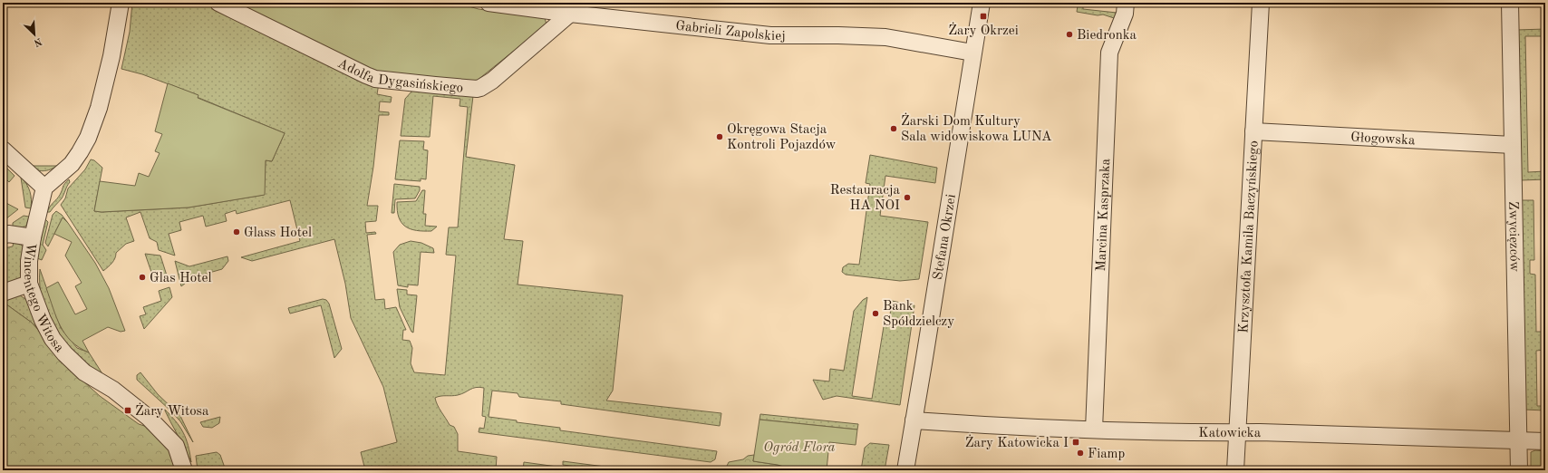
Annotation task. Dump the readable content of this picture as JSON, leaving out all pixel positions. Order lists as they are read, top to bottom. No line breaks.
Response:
{"streets":{"street":["Gabrieli Zapolskiej","Adolfa Dygasińskiego","Głogowska","Marcina Kasprzaka","Stefana Okrzei","Krzysztofa Kamila Baczyńskiego","Zwycięzców","Wincentego Witosa","Katowicka"]},"crossings":[["Gabrieli Zapolskiej","Adolfa Dygasińskiego"],["Gabrieli Zapolskiej","Stefana Okrzei"],["Głogowska","Krzysztofa Kamila Baczyńskiego"],["Głogowska","Zwycięzców"],["Marcina Kasprzaka","Katowicka"],["Stefana Okrzei","Katowicka"],["Krzysztofa Kamila Baczyńskiego","Katowicka"],["Zwycięzców","Katowicka"]],"parks":["Ogród Flora"],"places":{"transit":["Żary Okrzei","Żary Witosa","Żary Katowicka I"],"other":["Biedronka","Żarski Dom Kultury Sala widowiskowa LUNA","Okręgowa Stacja Kontroli Pojazdów","Restauracja HA NOI","Glass Hotel","Glas Hotel","Bank Spółdzielczy","Fiamp"]},"north":"bottom right"}
